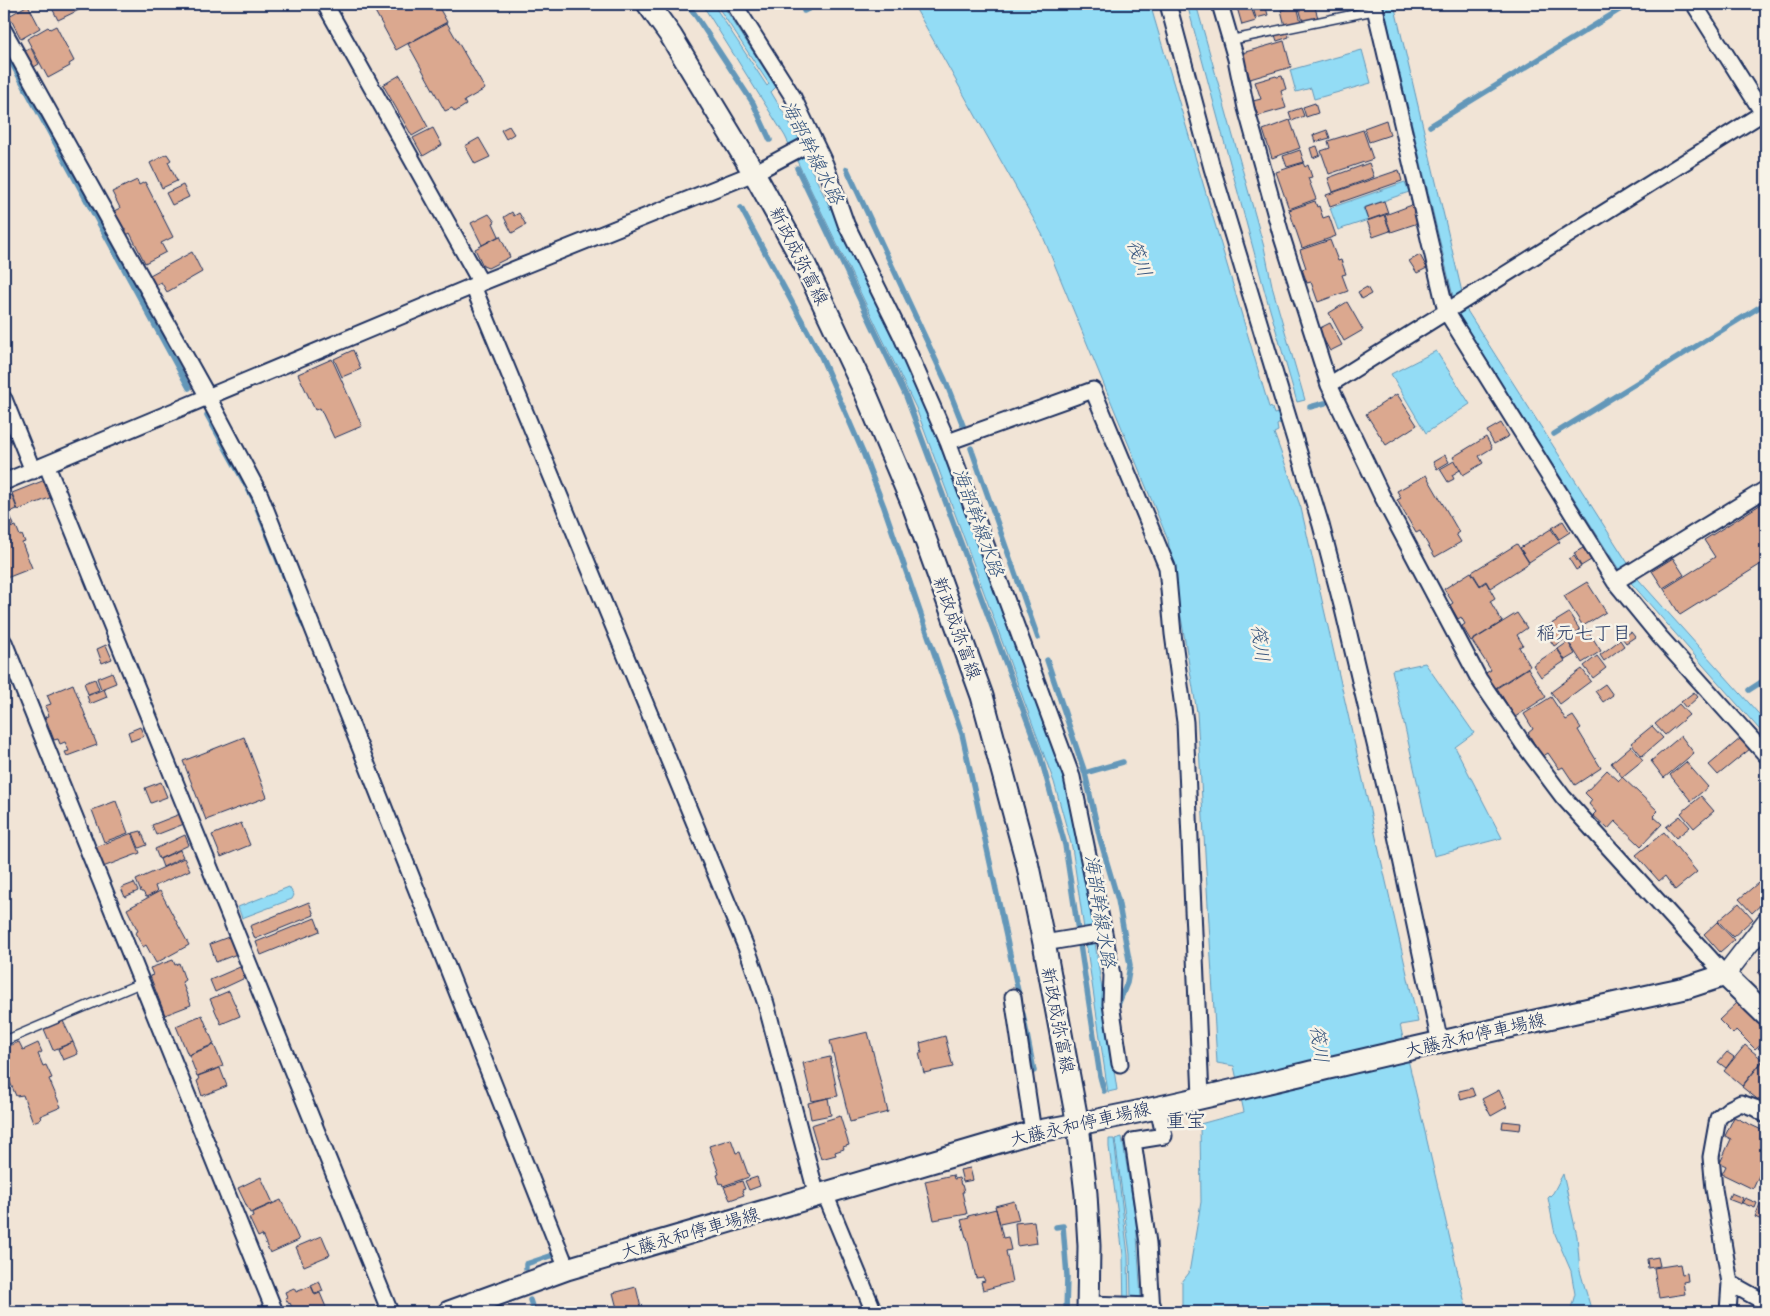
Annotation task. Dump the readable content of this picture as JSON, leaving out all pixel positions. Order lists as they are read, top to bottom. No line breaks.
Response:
{"streets":{"main road":["新政成弥富線","大藤永和停車場線"]},"crossings":[["新政成弥富線","大藤永和停車場線"]],"districts":["稲元七丁目","重宝"],"water":["海部幹線水路","筏川"]}
